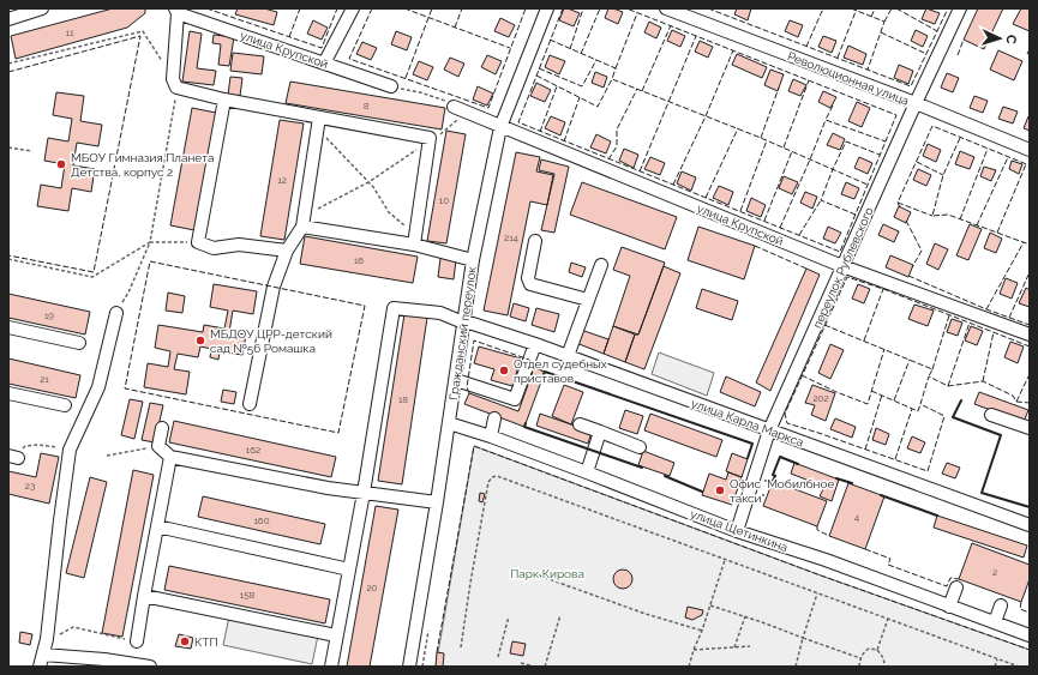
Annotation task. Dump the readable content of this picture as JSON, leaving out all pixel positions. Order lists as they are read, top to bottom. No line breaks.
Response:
{"streets":{"street":["улица Крупской","Революционная улица","переулок Рублевского","Гражданский переулок","улица Карла Маркса","улица Щетинкина"]},"crossings":[["улица Крупской","переулок Рублевского"],["улица Крупской","Гражданский переулок"],["Революционная улица","переулок Рублевского"],["переулок Рублевского","улица Карла Маркса"],["переулок Рублевского","улица Щетинкина"],["Гражданский переулок","улица Карла Маркса"],["Гражданский переулок","улица Щетинкина"]],"parks":["Парк Кирова"],"places":["МБОУ Гимназия Планета Детства, корпус 2","МБДОУ ЦРР-детский сад №56 Ромашка","Отдел судебных приставов","Офис \"Мобилбное такси\"","КТП"],"house_numbers":["11","8","12","10","214","16","19","21","202","18","162","23","4","160","2","20","158"],"north":"right"}
